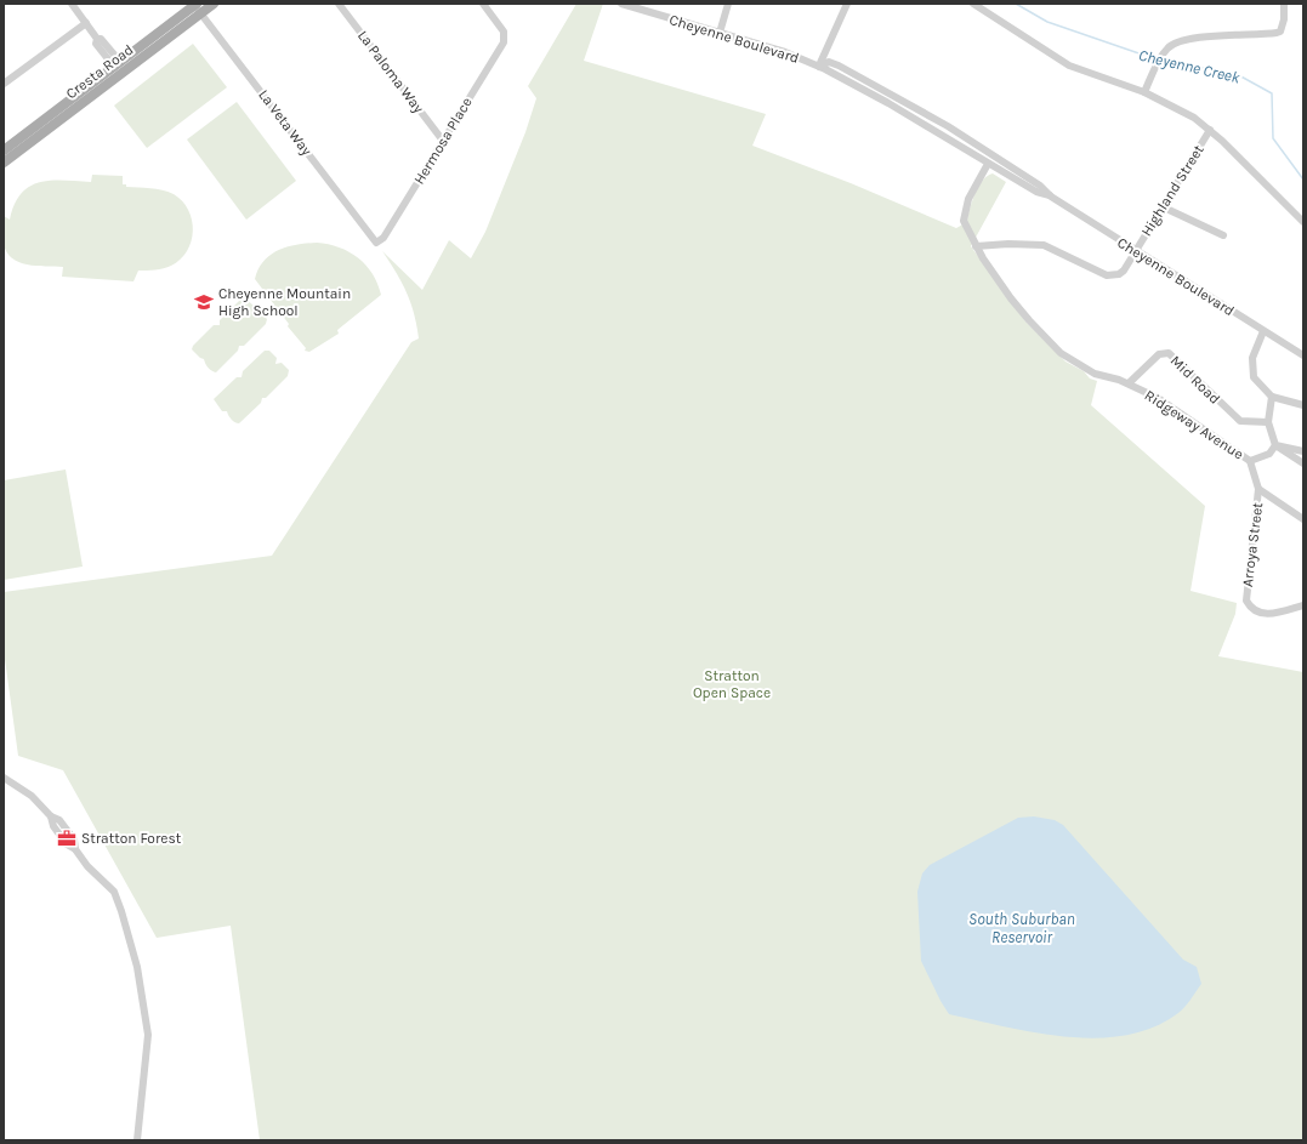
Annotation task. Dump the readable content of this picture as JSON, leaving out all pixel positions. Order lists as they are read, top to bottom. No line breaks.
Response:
{"streets":{"main road":["Cresta Road"],"street":["Cheyenne Boulevard","La Paloma Way","La Veta Way","Hermosa Place","Highland Street","Mid Road","Ridgeway Avenue","Arroya Street"]},"crossings":[["Cheyenne Boulevard","Highland Street"],["Cheyenne Boulevard","Ridgeway Avenue"],["Cresta Road","La Veta Way"],["La Paloma Way","Hermosa Place"],["La Veta Way","Hermosa Place"],["Highland Street","Ridgeway Avenue"],["Mid Road","Ridgeway Avenue"],["Ridgeway Avenue","Arroya Street"]],"water":["Cheyenne Creek","South Suburban Reservoir"],"parks":["Stratton Open Space"],"places":{"school or university":["Cheyenne Mountain High School"],"office":["Stratton Forest"]}}
